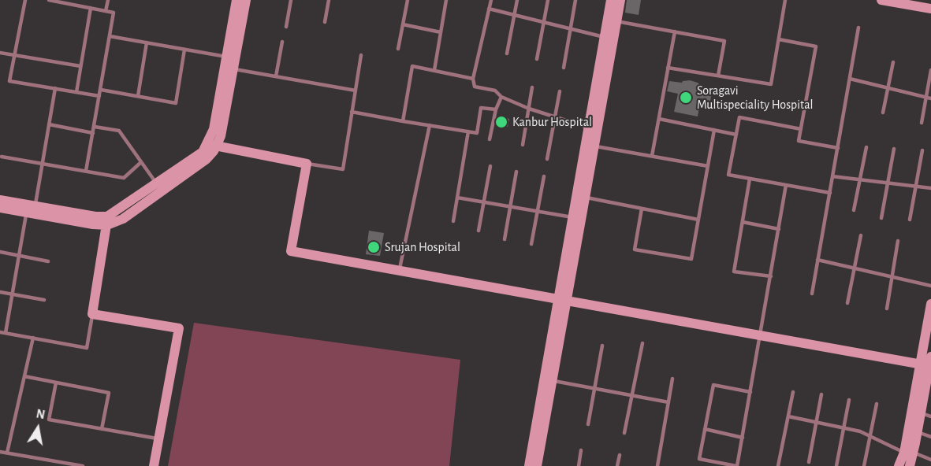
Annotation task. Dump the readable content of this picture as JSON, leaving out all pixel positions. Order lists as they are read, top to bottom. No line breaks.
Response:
{"places":["Soragavi Multispeciality Hospital","Kanbur Hospital","Srujan Hospital"],"north":"top"}
